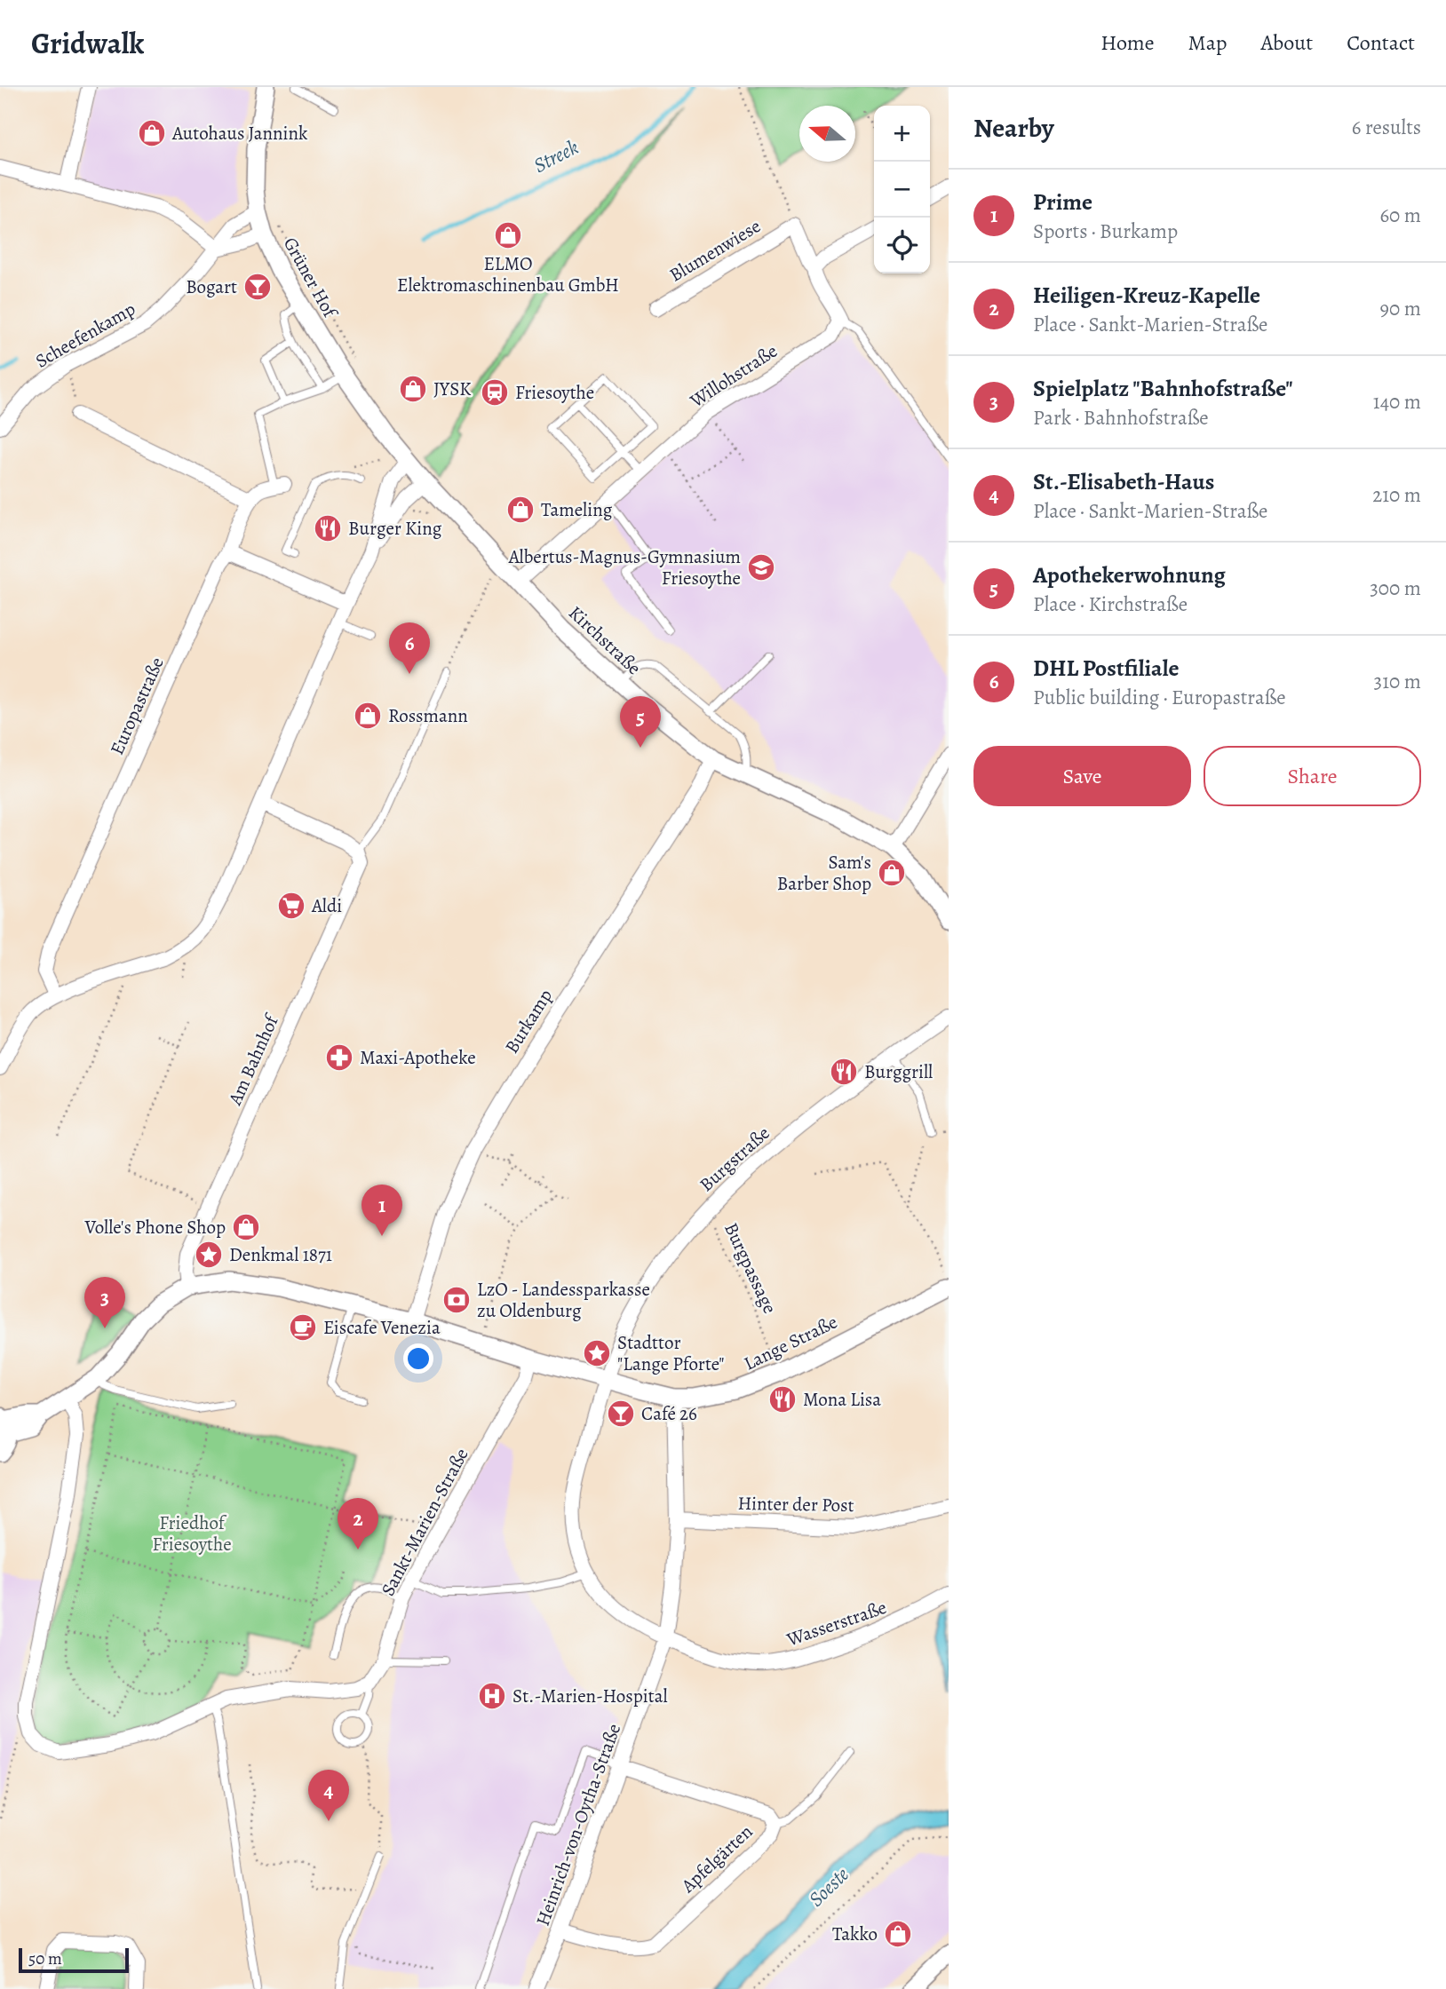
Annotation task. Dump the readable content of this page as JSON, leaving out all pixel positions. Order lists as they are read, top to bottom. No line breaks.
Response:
{"streets":{"street":["Blumenwiese","Grüner Hof","Scheefenkamp","Willohstraße","Kirchstraße","Europastraße","Burkamp","Am Bahnhof","Burgstraße","Lange Straße","Hinter der Post","Sankt-Marien-Straße","Wasserstraße","Heinrich-von-Oytha-Straße","Apfelgärten"],"path":["Burgpassage"]},"crossings":[["Grüner Hof","Scheefenkamp"],["Grüner Hof","Kirchstraße"],["Willohstraße","Kirchstraße"],["Kirchstraße","Burkamp"],["Burkamp","Lange Straße"],["Am Bahnhof","Lange Straße"],["Burgstraße","Burgpassage"],["Burgstraße","Lange Straße"],["Burgstraße","Wasserstraße"],["Burgpassage","Lange Straße"],["Lange Straße","Sankt-Marien-Straße"],["Lange Straße","Wasserstraße"],["Lange Straße","Heinrich-von-Oytha-Straße"],["Hinter der Post","Heinrich-von-Oytha-Straße"],["Wasserstraße","Heinrich-von-Oytha-Straße"],["Heinrich-von-Oytha-Straße","Apfelgärten"]],"water":["Streek","Soeste"],"parks":["Friedhof Friesoythe"],"places":{"shop":["Autohaus Jannink","ELMO Elektromaschinenbau GmbH","JYSK","Tameling","Rossmann","Sam's Barber Shop","Volle's Phone Shop","Takko"],"bar":["Bogart","Café 26"],"station":["Friesoythe"],"restaurant":["Burger King","Burggrill","Mona Lisa"],"school or university":["Albertus-Magnus-Gymnasium Friesoythe"],"supermarket":["Aldi"],"pharmacy":["Maxi-Apotheke"],"place":["Denkmal 1871","Stadttor \"Lange Pforte\""],"bank":["LzO - Landessparkasse zu Oldenburg"],"cafe":["Eiscafe Venezia"],"hospital":["St.-Marien-Hospital"]},"scale_bar":"50 m","north":"left","page":{"header":"Gridwalk","nav":["Home","Map","About","Contact"],"heading":["Nearby","6 results"],"map_buttons":["+","−"],"list":[{"mark":"1","name":"Prime","note":"Sports · Burkamp","value":"60 m"},{"mark":"2","name":"Heiligen-Kreuz-Kapelle","note":"Place · Sankt-Marien-Straße","value":"90 m"},{"mark":"3","name":"Spielplatz \"Bahnhofstraße\"","note":"Park · Bahnhofstraße","value":"140 m"},{"mark":"4","name":"St.-Elisabeth-Haus","note":"Place · Sankt-Marien-Straße","value":"210 m"},{"mark":"5","name":"Apothekerwohnung","note":"Place · Kirchstraße","value":"300 m"},{"mark":"6","name":"DHL Postfiliale","note":"Public building · Europastraße","value":"310 m"}],"pins":["6","5","1","3","2","4"],"buttons":["Save","Share"],"scale":"50 m"}}
